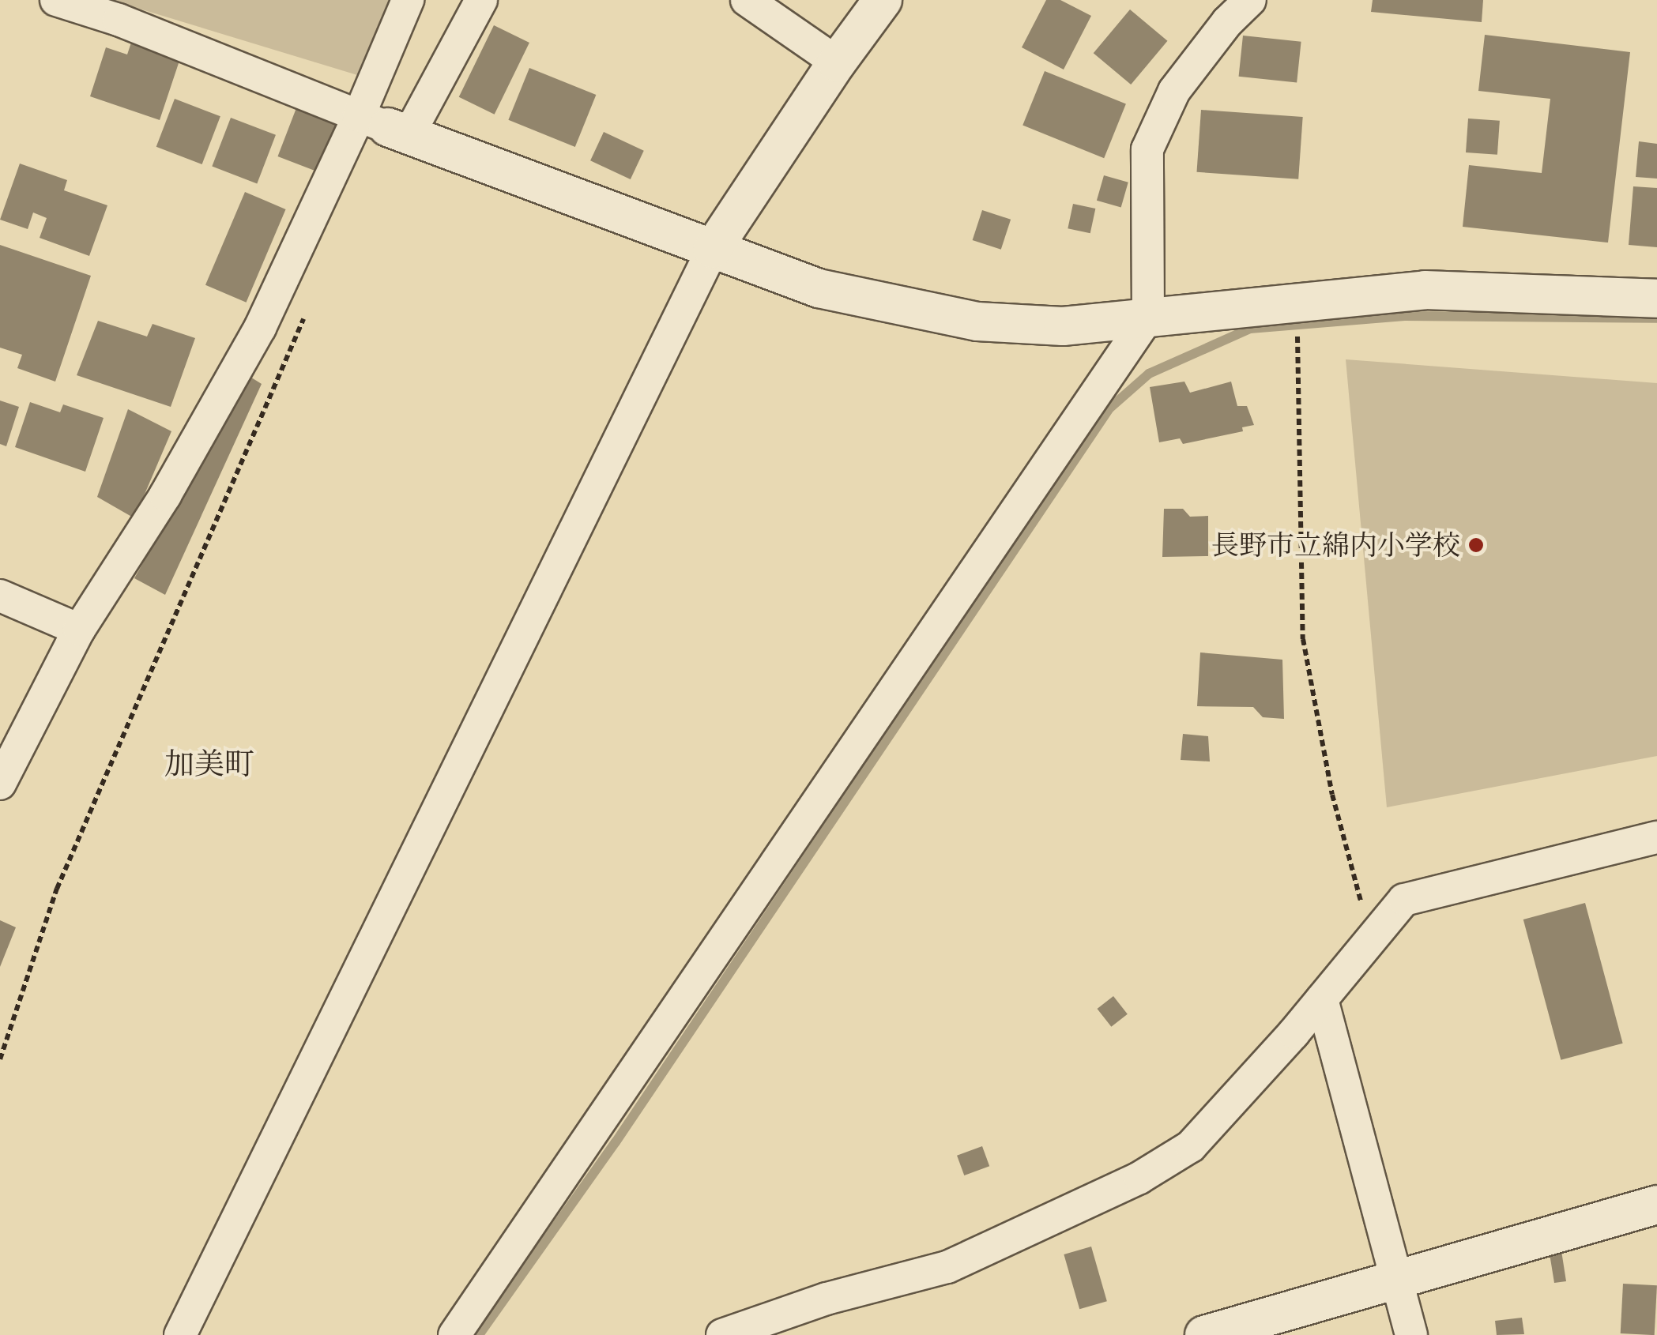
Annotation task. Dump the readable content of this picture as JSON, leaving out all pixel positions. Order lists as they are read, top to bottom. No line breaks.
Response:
{"districts":["加美町"],"places":["長野市立綿内小学校"]}
